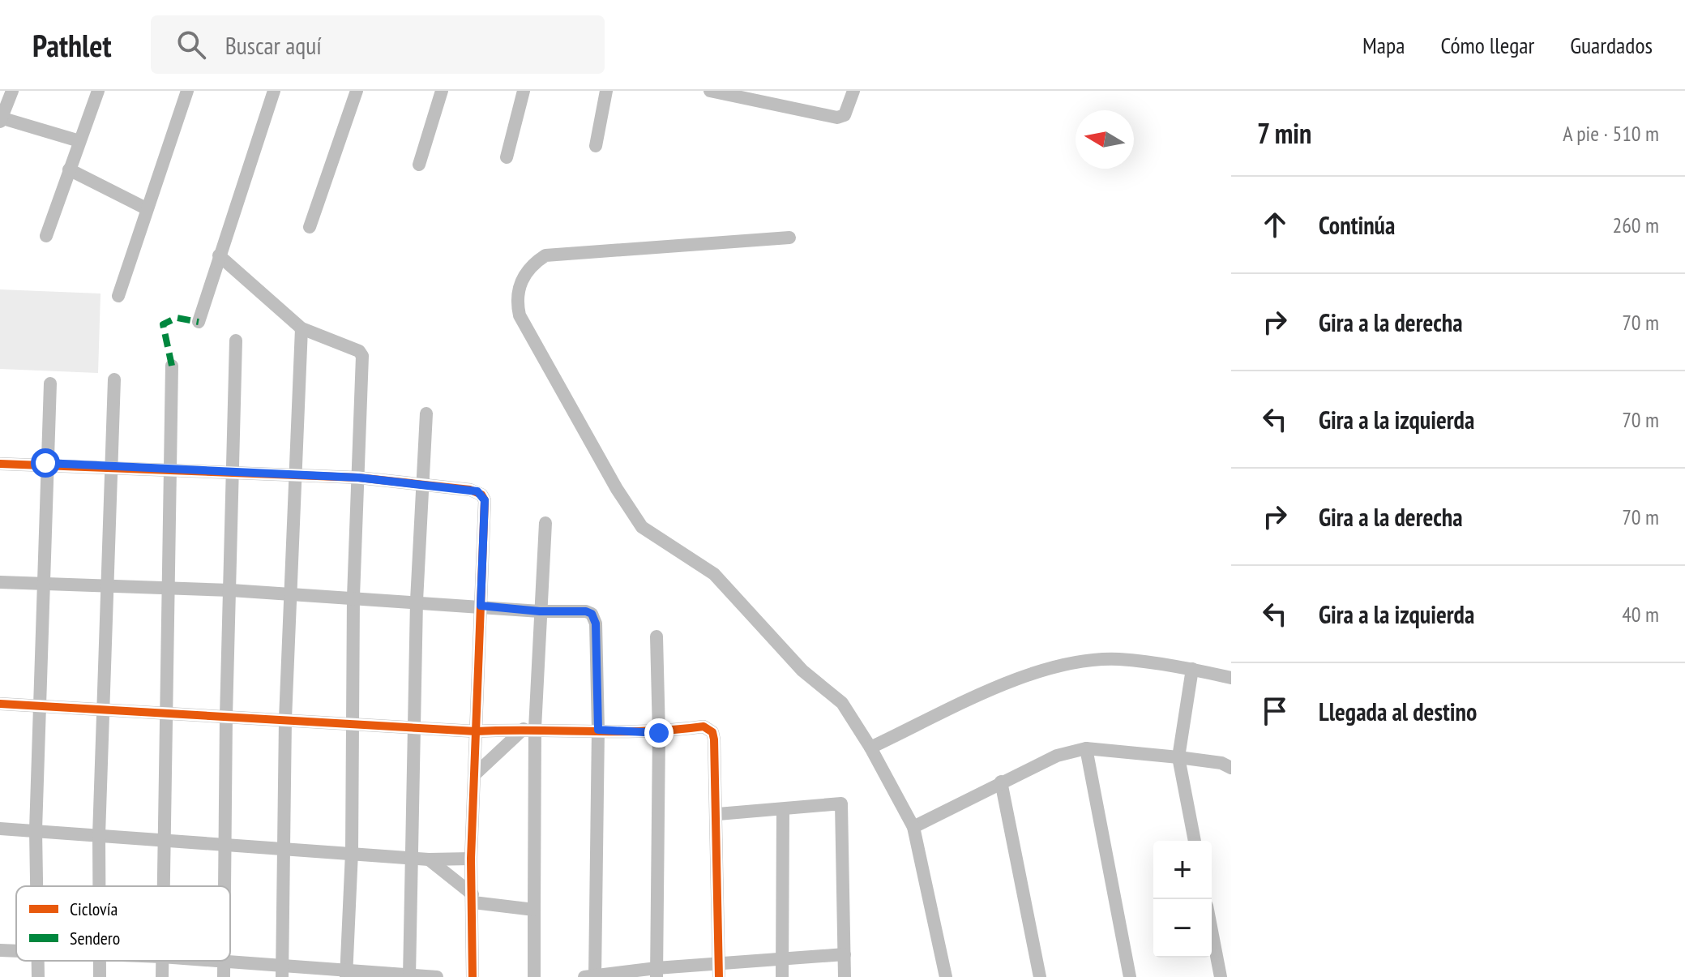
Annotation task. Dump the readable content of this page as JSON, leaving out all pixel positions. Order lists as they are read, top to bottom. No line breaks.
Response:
{"legend":["Ciclovía","Sendero"],"north":"left","page":{"header":"Pathlet","search":"Buscar aquí","nav":["Mapa","Cómo llegar","Guardados"],"heading":["7 min","A pie · 510 m"],"list":[["Continúa","260 m"],["Gira a la derecha","70 m"],["Gira a la izquierda","70 m"],["Gira a la derecha","70 m"],["Gira a la izquierda","40 m"],"Llegada al destino"],"map_buttons":["+","−"]}}
